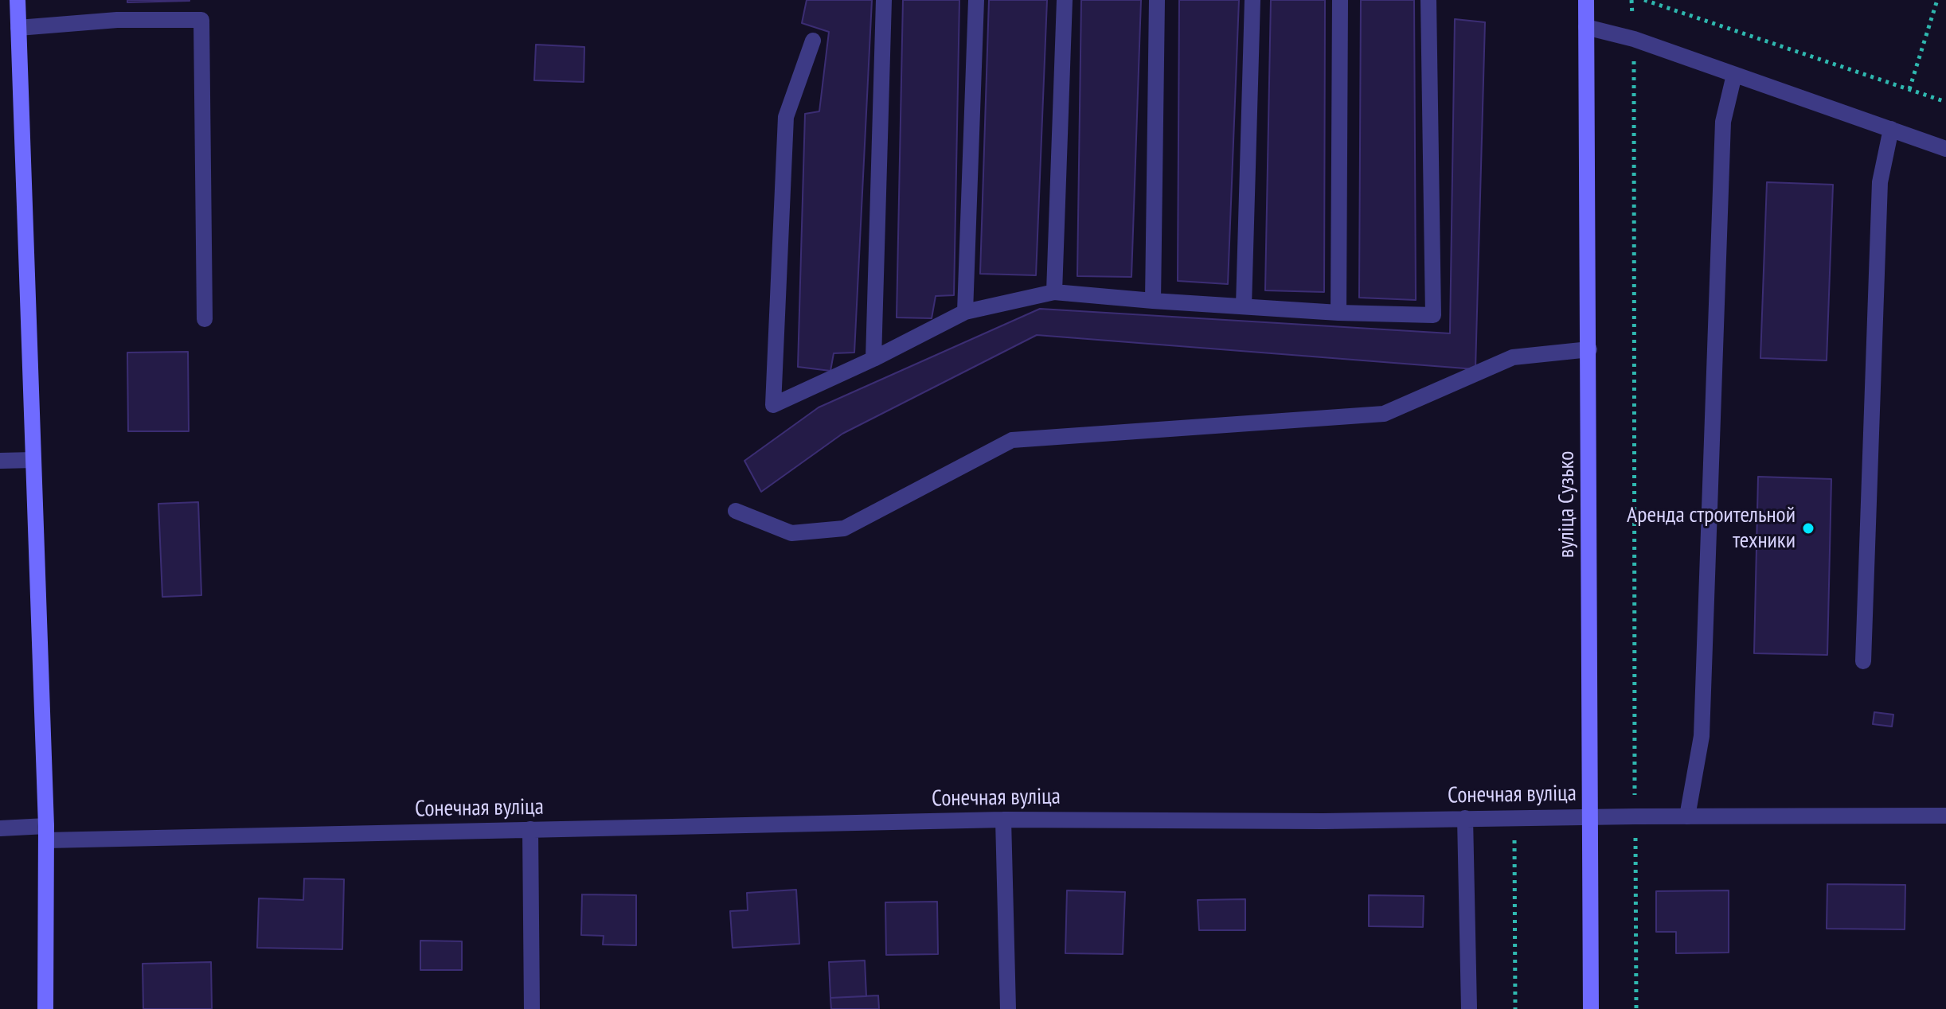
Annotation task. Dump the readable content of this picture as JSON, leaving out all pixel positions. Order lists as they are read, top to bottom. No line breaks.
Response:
{"streets":{"street":["вуліца Сузько","Сонечная вуліца"]},"crossings":[["вуліца Сузько","Сонечная вуліца"]],"places":["Аренда строительной техники"]}
